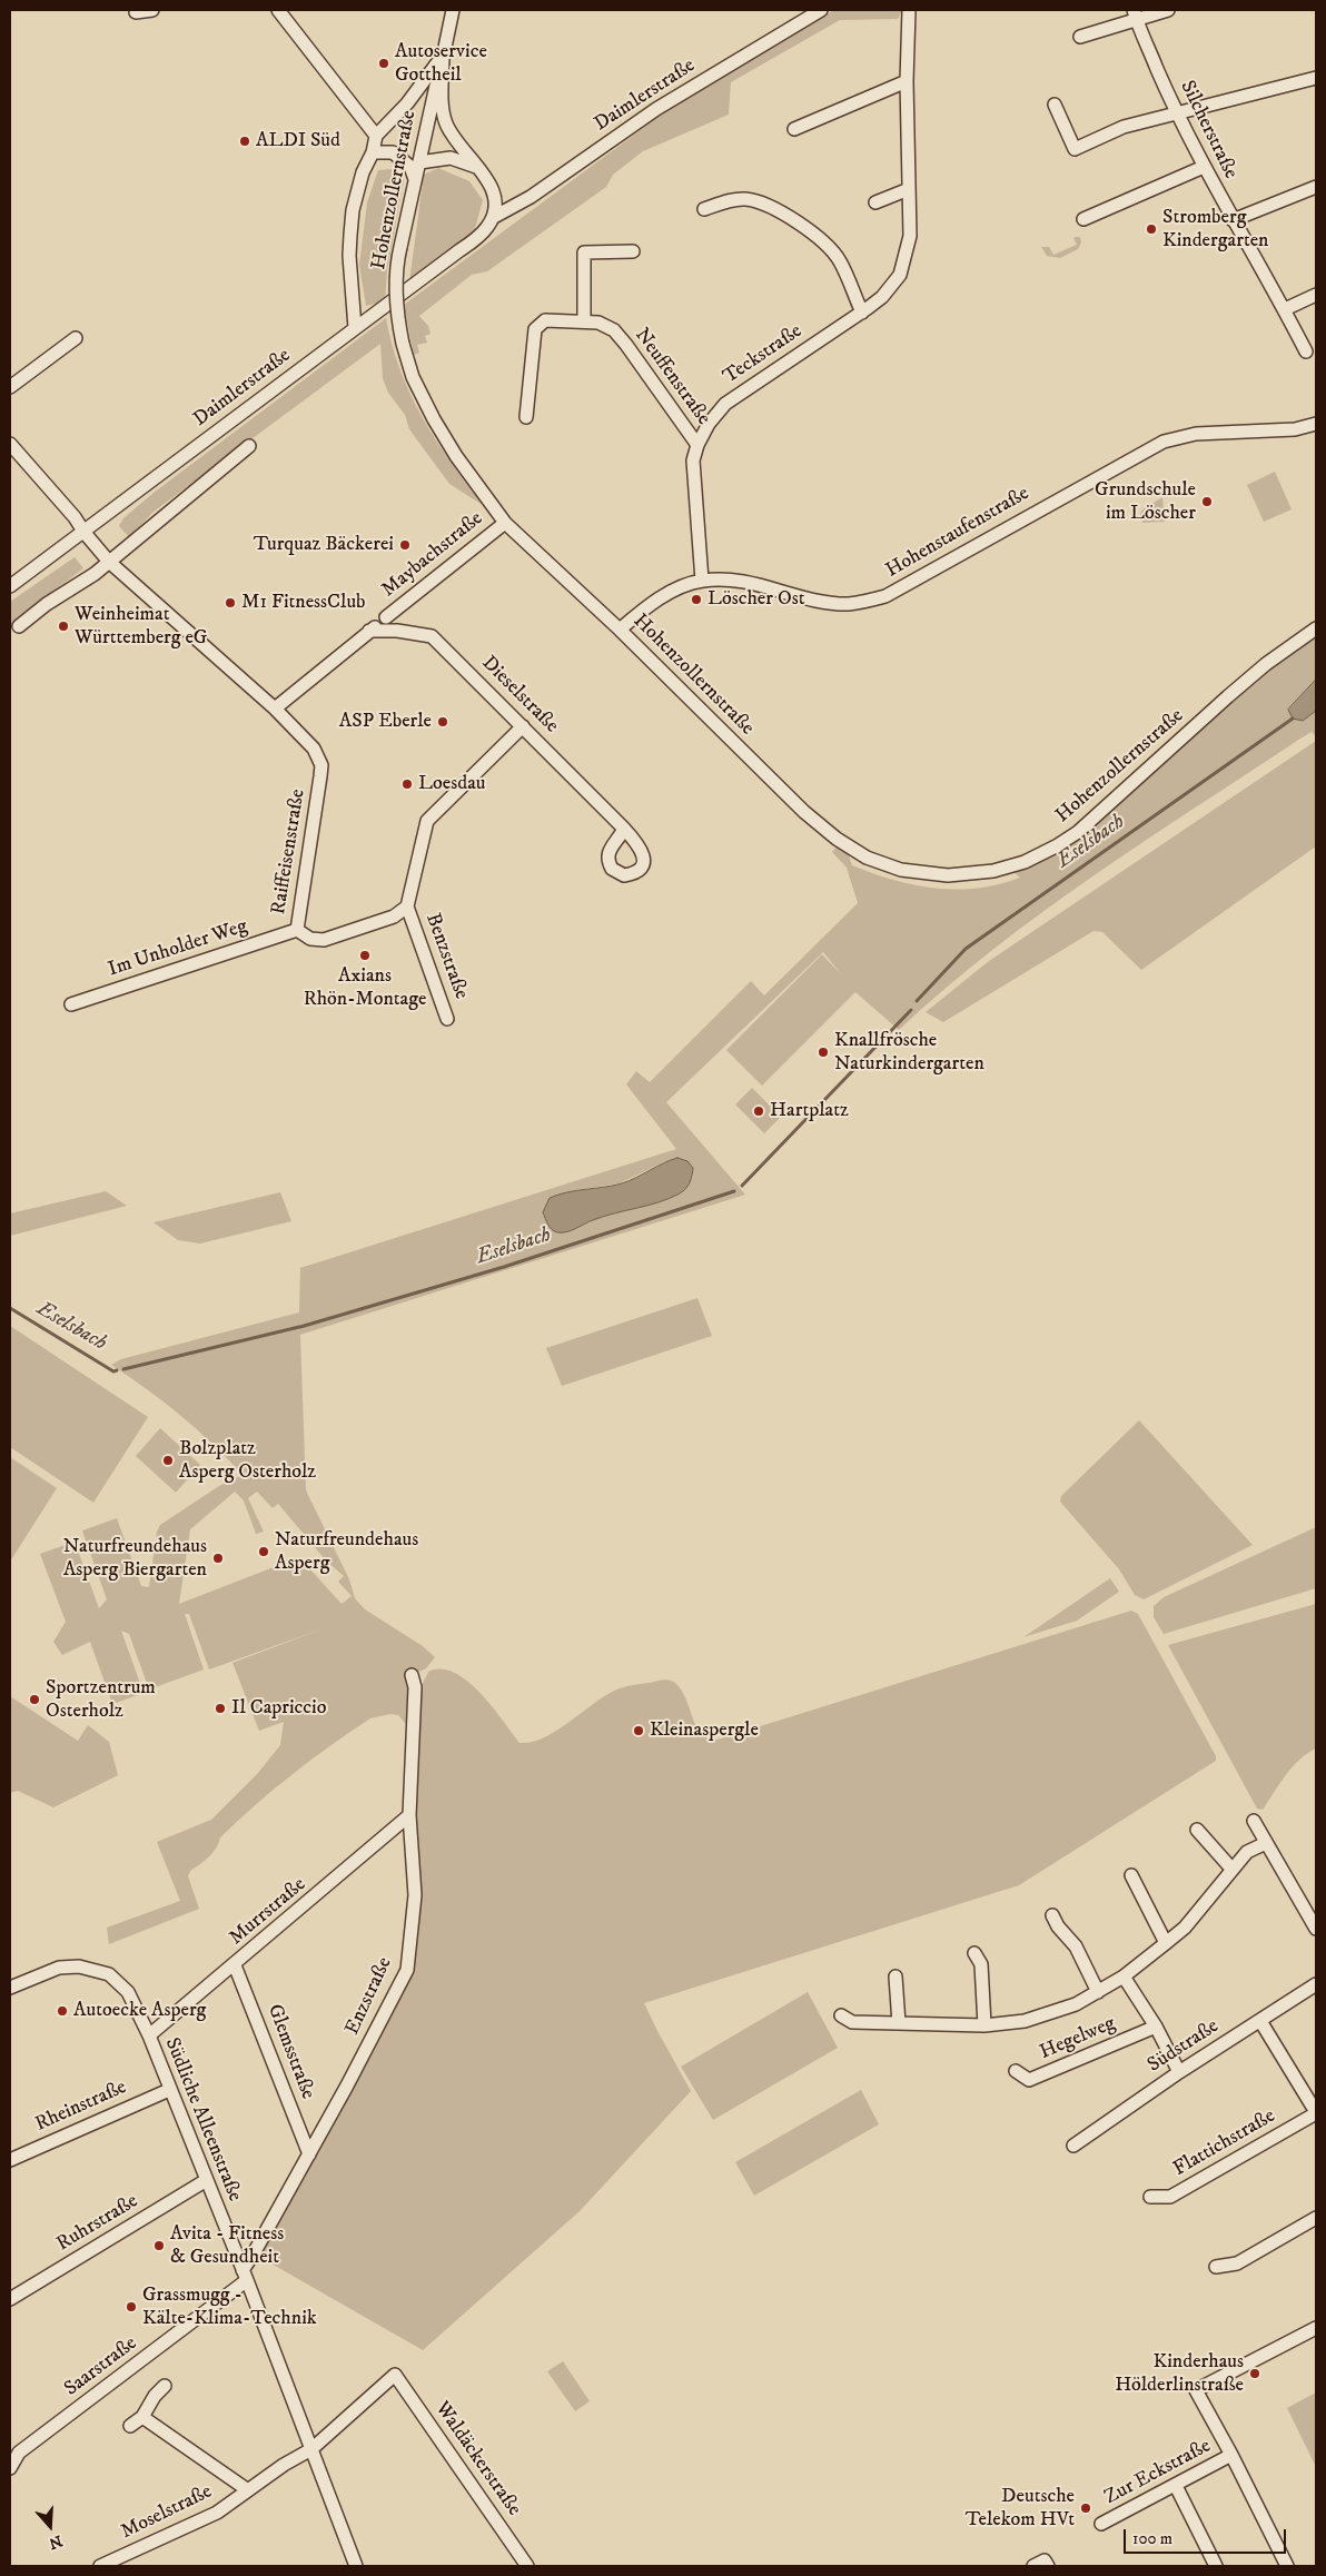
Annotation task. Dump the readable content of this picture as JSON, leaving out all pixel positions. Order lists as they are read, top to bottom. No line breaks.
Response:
{"streets":{"street":["Daimlerstraße","Silcherstraße","Hohenzollernstraße","Teckstraße","Neuffenstraße","Hohenstaufenstraße","Maybachstraße","Dieselstraße","Raiffeisenstraße","Im Unholder Weg","Benzstraße","Murrstraße","Enzstraße","Hegelweg","Südstraße","Glemsstraße","Rheinstraße","Südliche Alleenstraße","Flattichstraße","Ruhrstraße","Saarstraße","Waldäckerstraße","Zur Eckstraße","Moselstraße"]},"crossings":[["Daimlerstraße","Raiffeisenstraße"],["Hohenzollernstraße","Hohenstaufenstraße"],["Hohenzollernstraße","Maybachstraße"],["Teckstraße","Neuffenstraße"],["Teckstraße","Hohenstaufenstraße"],["Maybachstraße","Dieselstraße"],["Maybachstraße","Raiffeisenstraße"],["Raiffeisenstraße","Im Unholder Weg"],["Raiffeisenstraße","Benzstraße"],["Murrstraße","Enzstraße"],["Murrstraße","Glemsstraße"],["Murrstraße","Südliche Alleenstraße"],["Enzstraße","Glemsstraße"],["Enzstraße","Südliche Alleenstraße"],["Enzstraße","Saarstraße"],["Rheinstraße","Südliche Alleenstraße"],["Südliche Alleenstraße","Ruhrstraße"],["Südliche Alleenstraße","Saarstraße"],["Südliche Alleenstraße","Moselstraße"],["Waldäckerstraße","Moselstraße"]],"water":["Eselsbach"],"places":["Autoservice Gottheil","ALDI Süd","Stromberg Kindergarten","Grundschule im Löscher","Turquaz Bäckerei","Löscher Ost","M1 FitnessClub","Weinheimat Württemberg eG","ASP Eberle","Loesdau","Axians Rhön-Montage","Knallfrösche Naturkindergarten","Hartplatz","Bolzplatz Asperg Osterholz","Naturfreundehaus Asperg","Naturfreundehaus Asperg Biergarten","Sportzentrum Osterholz","Il Capriccio","Kleinaspergle","Autoecke Asperg","Avita - Fitness & Gesundheit","Grassmugg - Kälte-Klima-Technik","Kinderhaus Hölderlinstraße","Deutsche Telekom HVt"],"scale_bar":"100 m","north":"bottom"}
